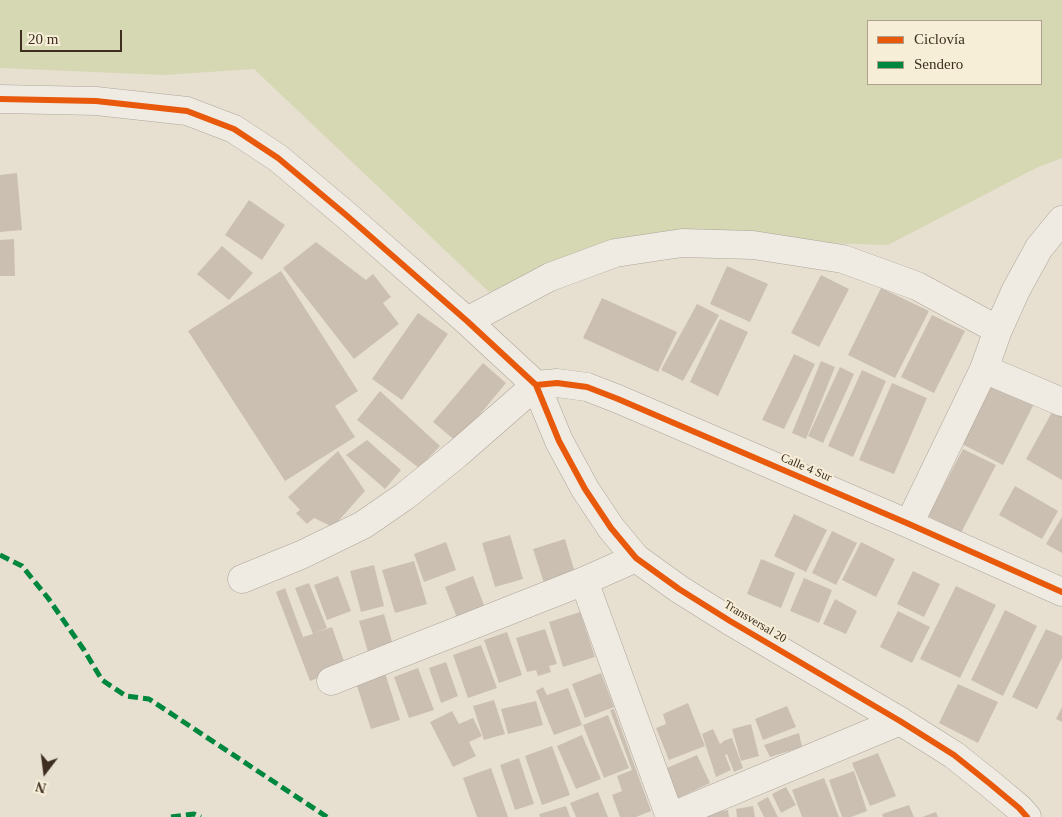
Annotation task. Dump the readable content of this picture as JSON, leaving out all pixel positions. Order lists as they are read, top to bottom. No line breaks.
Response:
{"streets":{"street":["Calle 4 Sur","Transversal 20"]},"crossings":[["Calle 4 Sur","Transversal 20"]],"legend":["Ciclovía","Sendero"],"scale_bar":"20 m","north":"bottom"}
